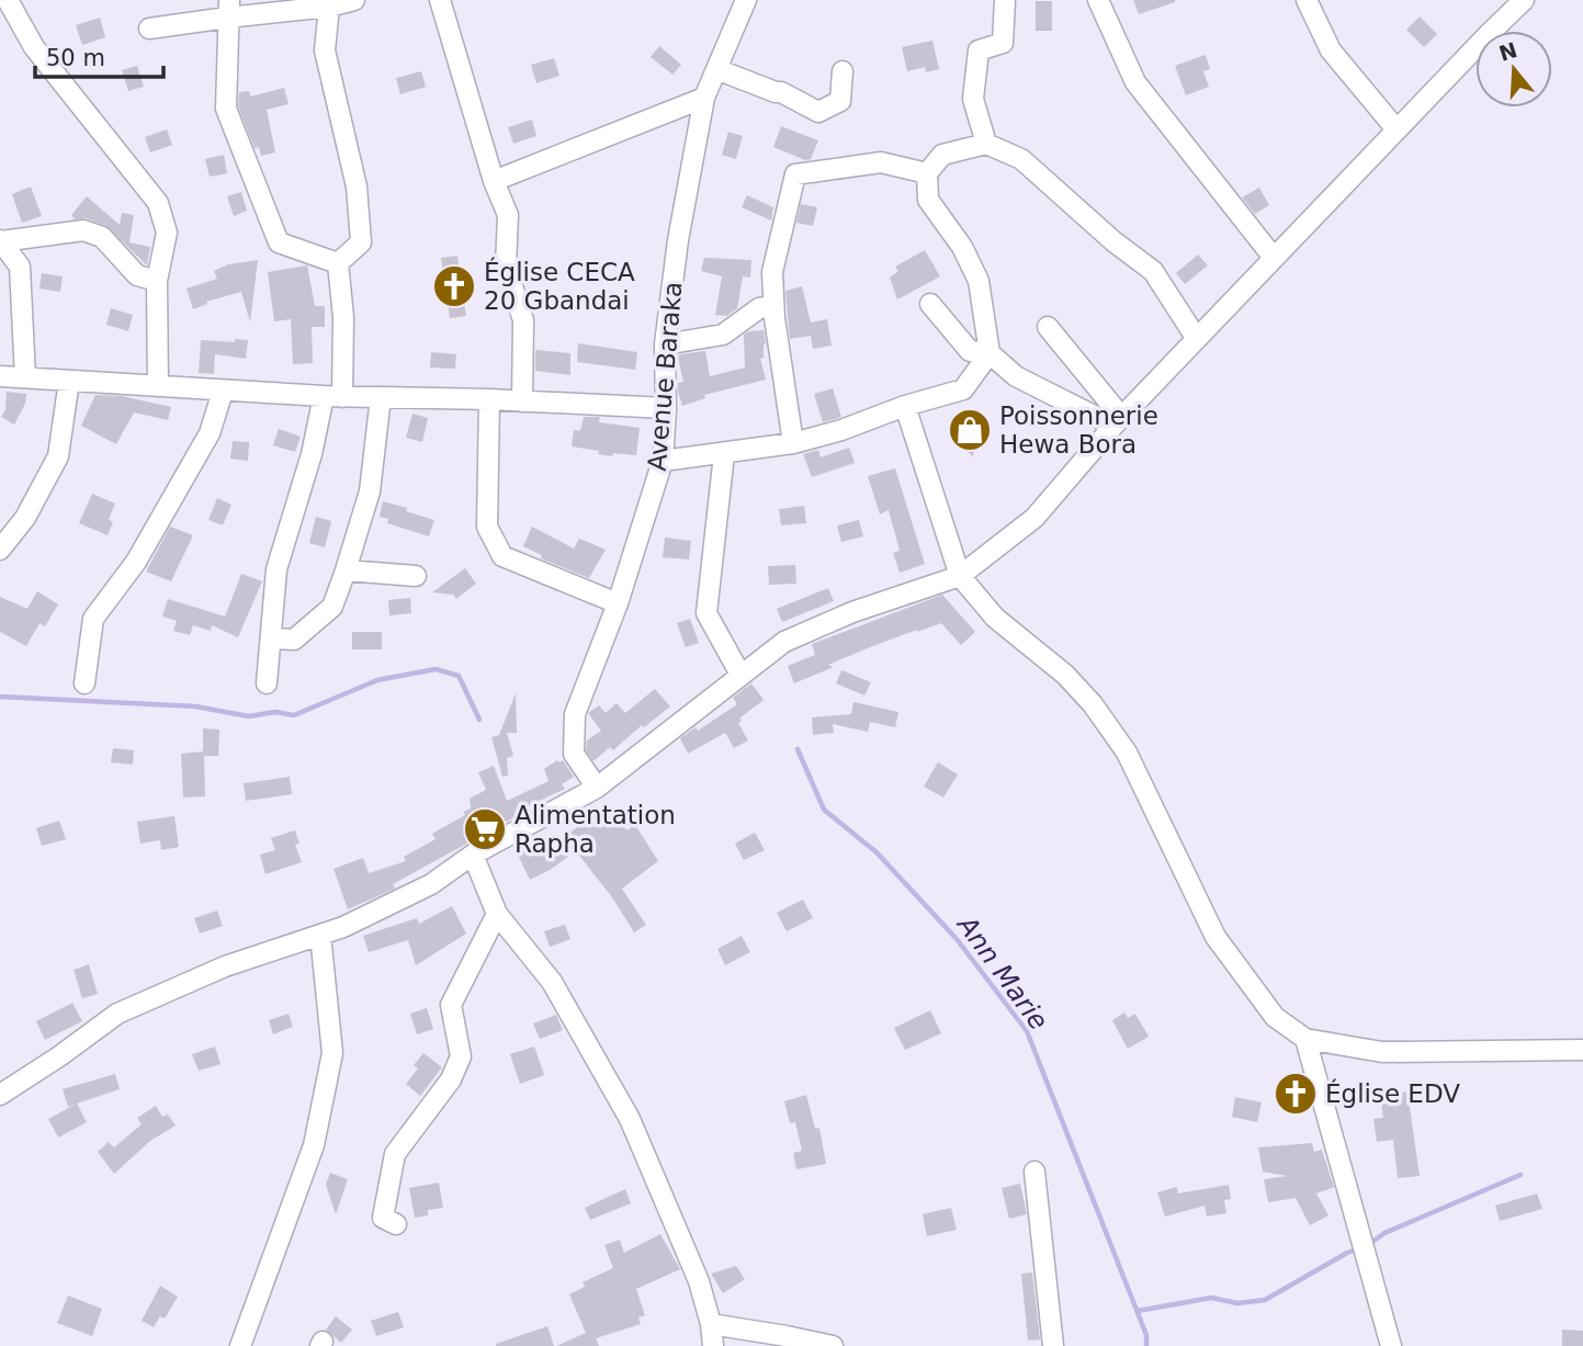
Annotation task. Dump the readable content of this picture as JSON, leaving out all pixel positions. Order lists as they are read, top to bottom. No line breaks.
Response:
{"streets":{"street":["Avenue Baraka"]},"water":["Ann Marie"],"places":{"church":["Église CECA 20 Gbandai","Église EDV"],"shop":["Poissonnerie Hewa Bora"],"supermarket":["Alimentation Rapha"]},"scale_bar":"50 m","north":"top"}
